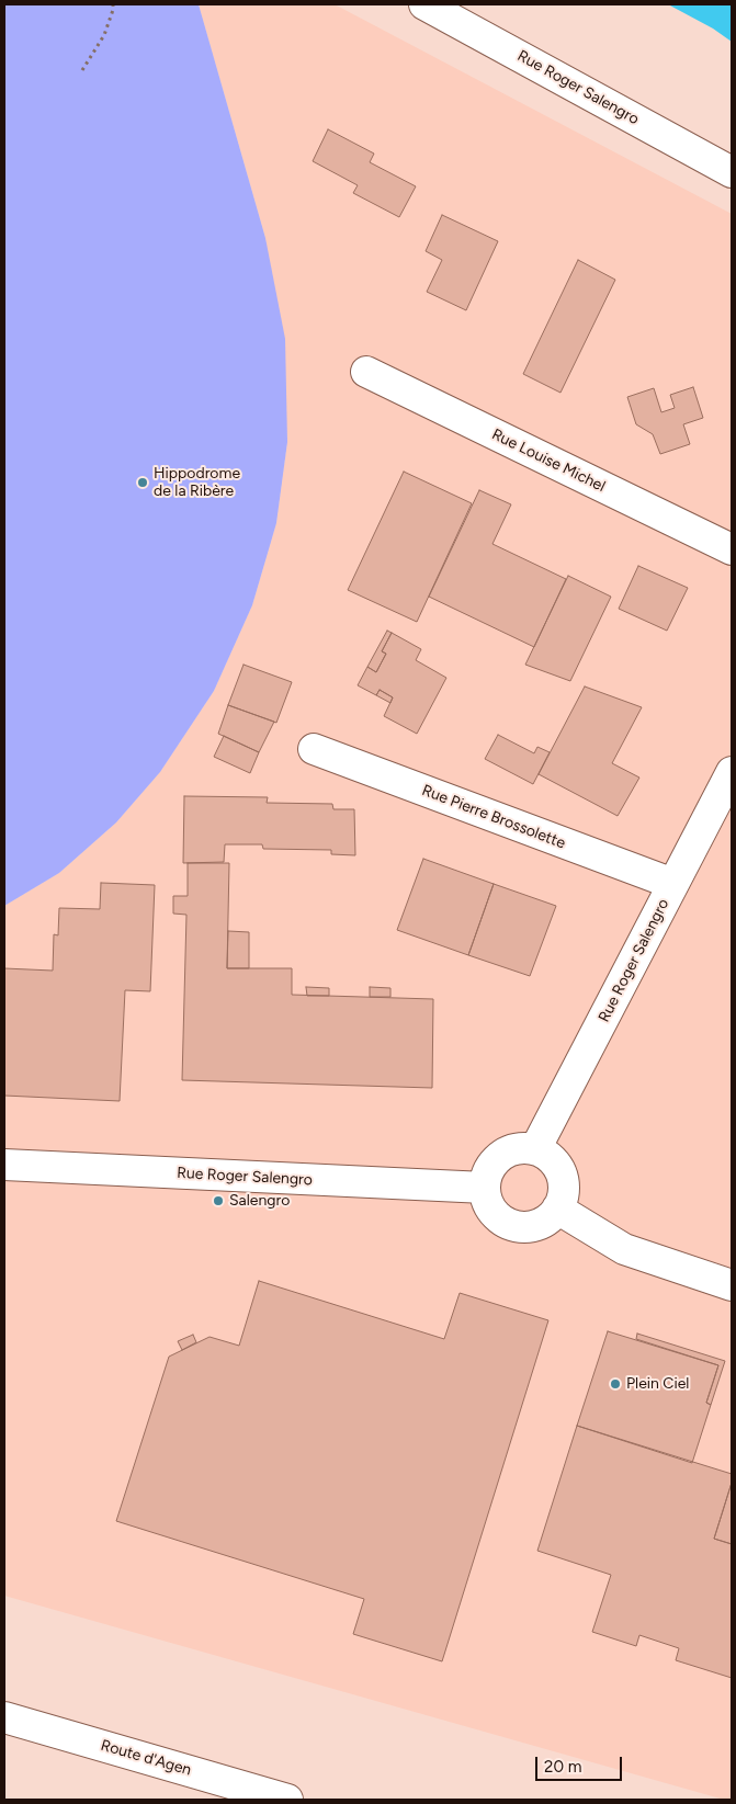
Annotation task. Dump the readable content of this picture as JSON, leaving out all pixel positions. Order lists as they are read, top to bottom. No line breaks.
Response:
{"streets":{"street":["Rue Roger Salengro","Rue Louise Michel","Rue Pierre Brossolette","Route d'Agen"]},"crossings":[["Rue Roger Salengro","Rue Pierre Brossolette"]],"places":["Hippodrome de la Ribère","Salengro","Plein Ciel"],"scale_bar":"20 m"}
